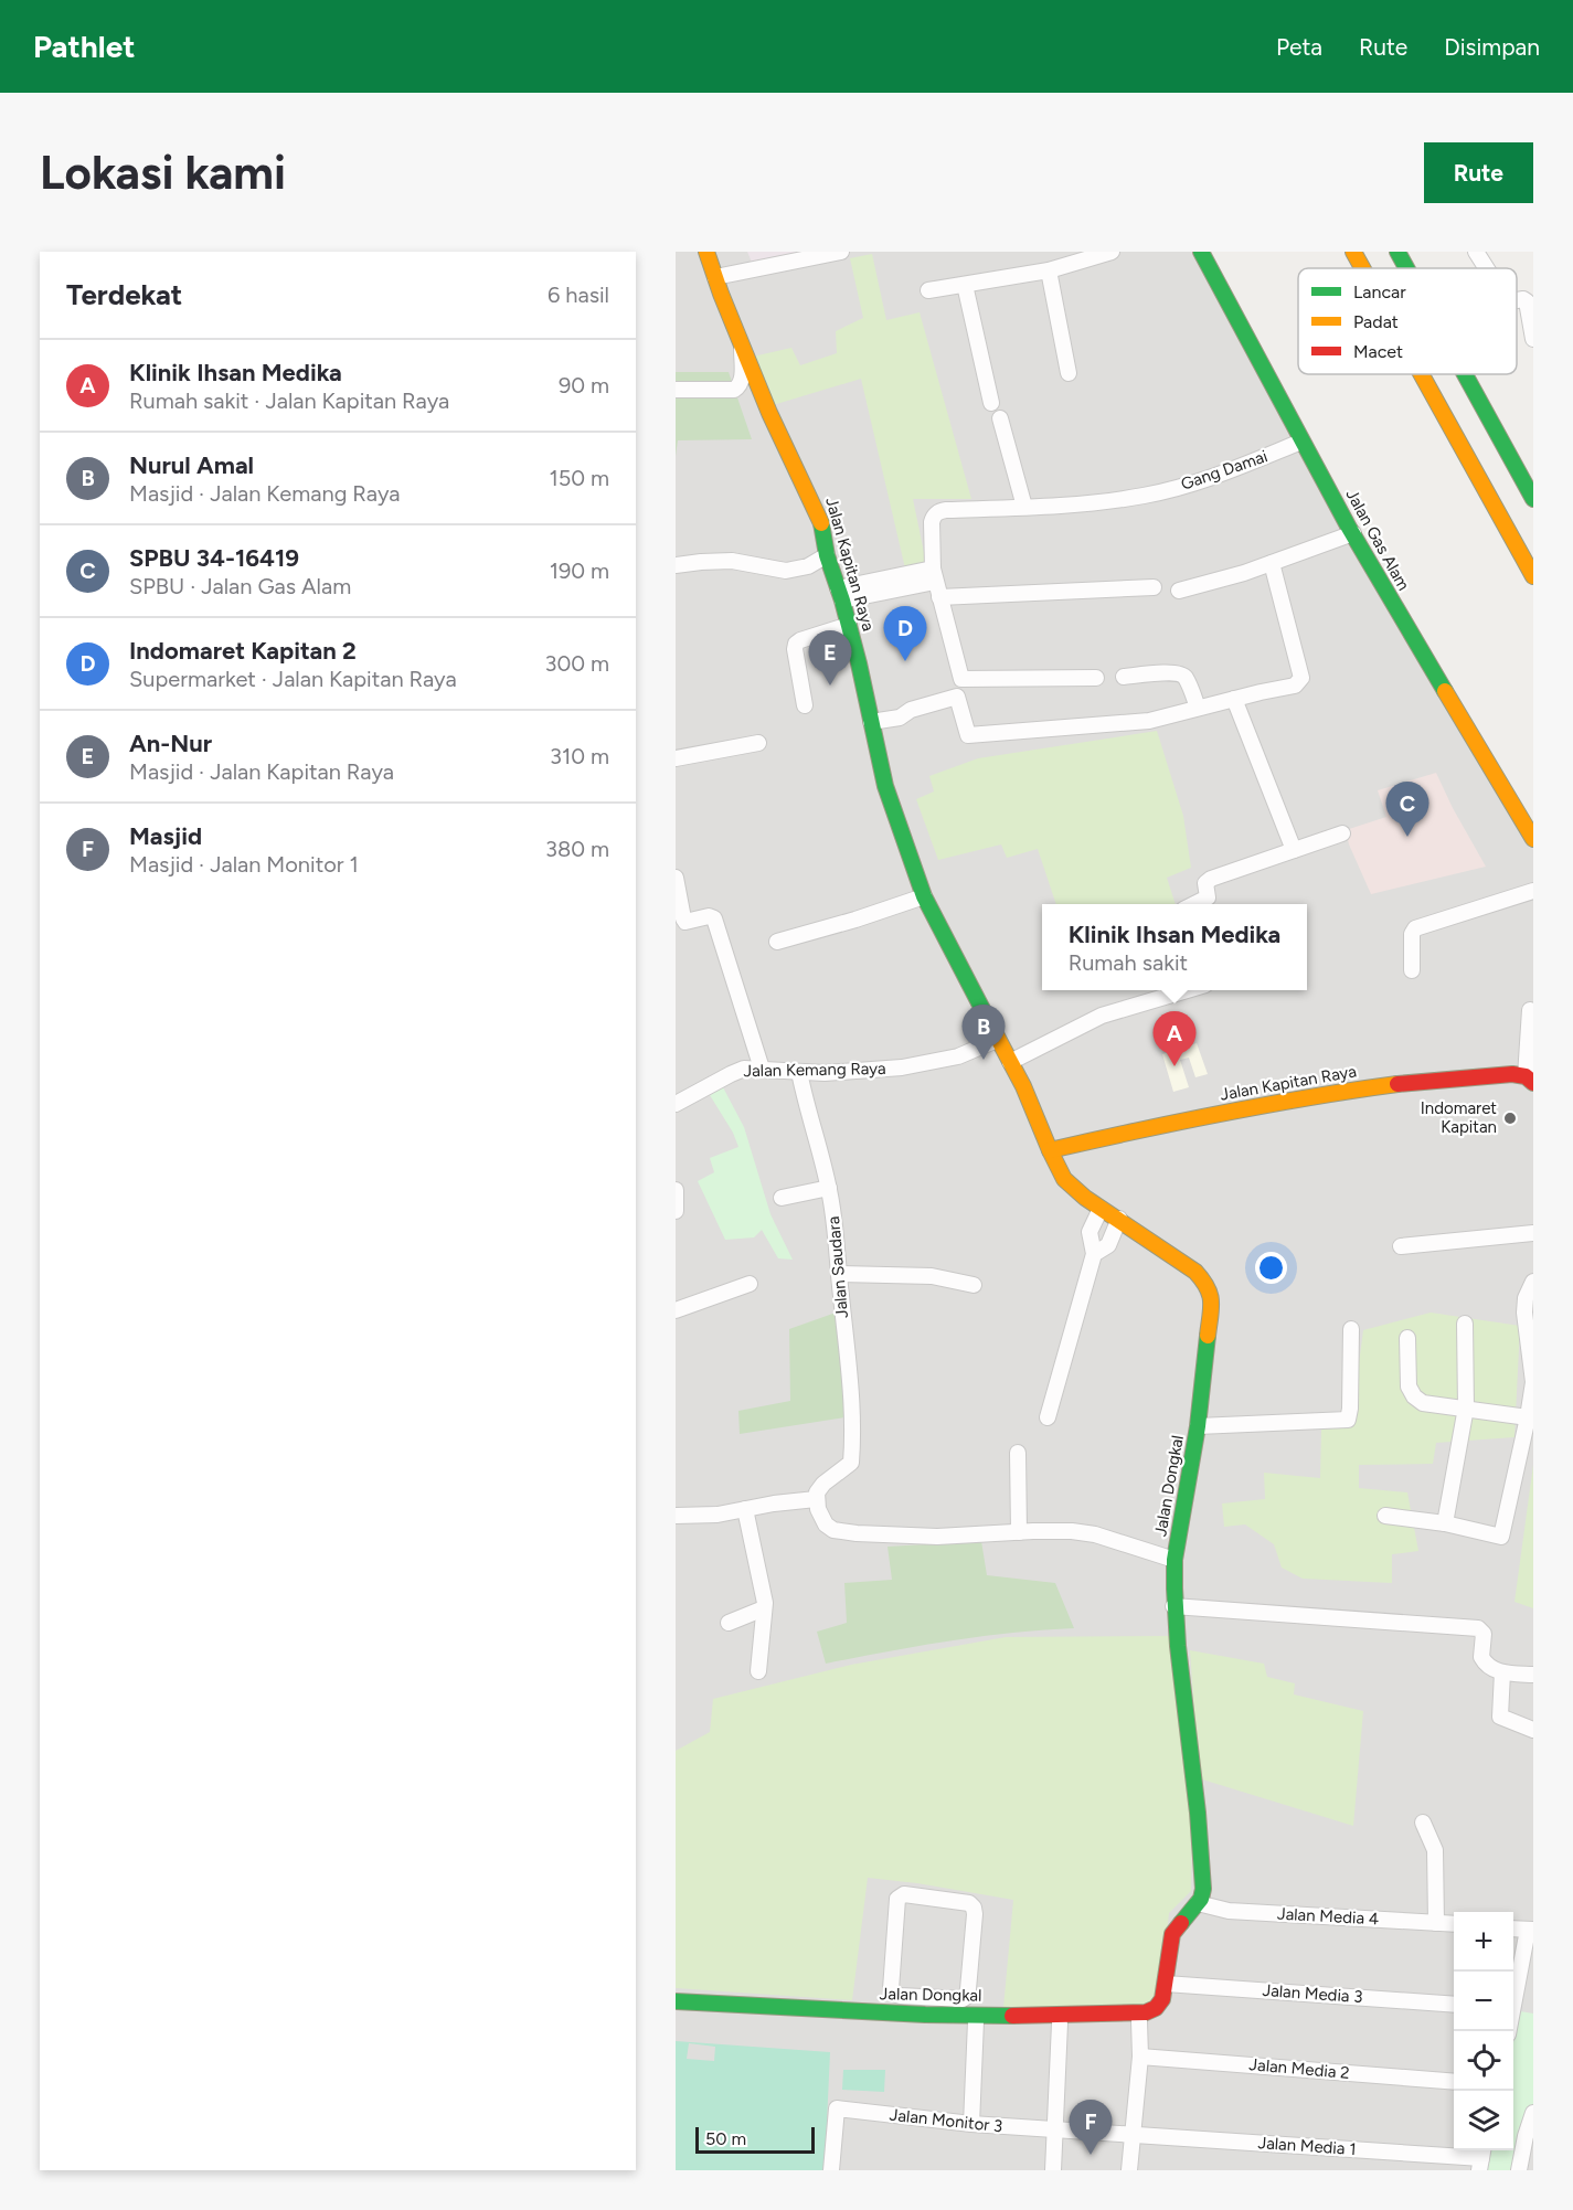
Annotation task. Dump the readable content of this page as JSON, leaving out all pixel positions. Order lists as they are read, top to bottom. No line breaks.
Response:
{"streets":{"main road":["Jalan Gas Alam","Jalan Kapitan Raya","Jalan Dongkal"],"street":["Gang Damai","Jalan Kemang Raya","Jalan Saudara","Jalan Media 4","Jalan Media 3","Jalan Media 2","Jalan Monitor 3","Jalan Media 1"]},"crossings":[["Gang Damai","Jalan Gas Alam"],["Jalan Kapitan Raya","Jalan Kemang Raya"],["Jalan Kapitan Raya","Jalan Dongkal"],["Jalan Kemang Raya","Jalan Saudara"],["Jalan Dongkal","Jalan Media 4"],["Jalan Dongkal","Jalan Media 3"],["Jalan Monitor 3","Jalan Media 1"]],"places":["Indomaret Kapitan"],"legend":["Lancar","Padat","Macet"],"scale_bar":"50 m","page":{"header":"Pathlet","nav":["Peta","Rute","Disimpan"],"buttons":"Rute","title":"Lokasi kami","heading":["Terdekat","6 hasil"],"list":[{"mark":"A","name":"Klinik Ihsan Medika","note":"Rumah sakit · Jalan Kapitan Raya","value":"90 m"},{"mark":"B","name":"Nurul Amal","note":"Masjid · Jalan Kemang Raya","value":"150 m"},{"mark":"C","name":"SPBU 34-16419","note":"SPBU · Jalan Gas Alam","value":"190 m"},{"mark":"D","name":"Indomaret Kapitan 2","note":"Supermarket · Jalan Kapitan Raya","value":"300 m"},{"mark":"E","name":"An-Nur","note":"Masjid · Jalan Kapitan Raya","value":"310 m"},{"mark":"F","name":"Masjid","note":"Masjid · Jalan Monitor 1","value":"380 m"}],"pins":["D","E","C","B","A","F"],"popup":["Klinik Ihsan Medika","Rumah sakit"],"map_buttons":["+","−"],"scale":"50 m"}}
